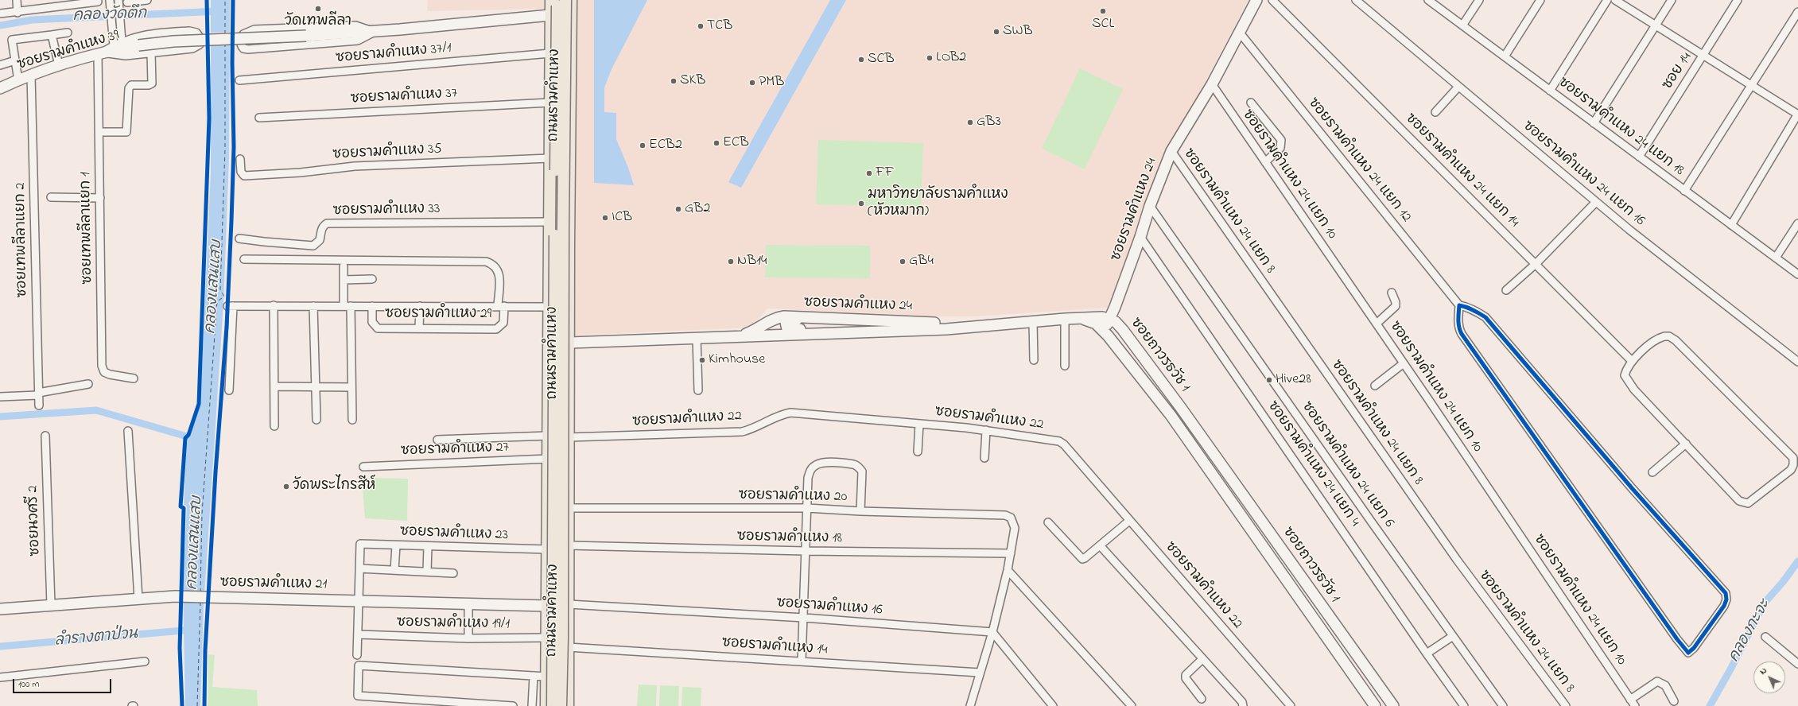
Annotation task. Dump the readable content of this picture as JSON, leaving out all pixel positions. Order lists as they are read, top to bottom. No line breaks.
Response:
{"streets":{"main road":["ซอยรามคำแหง 39","ถนนรามคำแหง","ซอยรามคำแหง 24","ซอยถาวรธวัช 1","ซอยรามคำแหง 21"],"street":["ซอยรามคำแหง 37/1","ซอย 14","ซอยรามคำแหง 37","ซอยรามคำแหง 24 แยก 18","ซอยรามคำแหง 35","ซอยรามคำแหง 24 แยก 12","ซอยรามคำแหง 24 แยก 14","ซอยรามคำแหง 24 แยก 16","ซอยรามคำแหง 24 แยก 10","ซอยรามคำแหง 33","ซอยรามคำแหง 24 แยก 8","ซอยเทพลีลาแยก 1","ซอยเทพลีลาแยก 2","ซอยรามคำแหง 29","ซอยรามคำแหง 22","ซอยรามคำแหง 27","ซอยรามคำแหง 24 แยก 4","ซอยรามคำแหง 24 แยก 6","ซอยรามคำแหง 20","ซอยนวศรี 2","ซอยรามคำแหง 23","ซอยรามคำแหง 18","ซอยรามคำแหง 16","ซอยรามคำแหง 19/1","ซอยรามคำแหง 14"]},"crossings":[["ซอยรามคำแหง 39","ถนนรามคำแหง"],["ซอยรามคำแหง 39","ซอยเทพลีลาแยก 1"],["ซอยรามคำแหง 39","ซอยเทพลีลาแยก 2"],["ซอยรามคำแหง 37/1","ถนนรามคำแหง"],["ซอย 14","ซอยรามคำแหง 24 แยก 18"],["ถนนรามคำแหง","ซอยรามคำแหง 37"],["ถนนรามคำแหง","ซอยรามคำแหง 35"],["ถนนรามคำแหง","ซอยรามคำแหง 24"],["ถนนรามคำแหง","ซอยรามคำแหง 33"],["ถนนรามคำแหง","ซอยรามคำแหง 29"],["ถนนรามคำแหง","ซอยรามคำแหง 22"],["ถนนรามคำแหง","ซอยรามคำแหง 27"],["ถนนรามคำแหง","ซอยรามคำแหง 20"],["ถนนรามคำแหง","ซอยรามคำแหง 23"],["ถนนรามคำแหง","ซอยรามคำแหง 18"],["ถนนรามคำแหง","ซอยรามคำแหง 21"],["ถนนรามคำแหง","ซอยรามคำแหง 16"],["ถนนรามคำแหง","ซอยรามคำแหง 19/1"],["ถนนรามคำแหง","ซอยรามคำแหง 14"],["ซอยรามคำแหง 24 แยก 12","ซอยรามคำแหง 24"],["ซอยรามคำแหง 24 แยก 10","ซอยรามคำแหง 24"],["ซอยรามคำแหง 24","ซอยรามคำแหง 24 แยก 8"],["ซอยรามคำแหง 24","ซอยถาวรธวัช 1"],["ซอยรามคำแหง 24","ซอยรามคำแหง 24 แยก 4"],["ซอยรามคำแหง 24","ซอยรามคำแหง 24 แยก 6"],["ซอยรามคำแหง 20","ซอยรามคำแหง 18"],["ซอยนวศรี 2","ซอยรามคำแหง 21"]],"water":["คลองวัดตึก","คลองแสนแสบ","คลองกะจะ","ลำรางตาป่วน"],"places":["วัดเทพลีลา","SCL","TCB","SWB","LOB2","SCB","SKB","PMB","GB3","ECB","ECB2","FF","มหาวิทยาลัยรามคำแหง (หัวหมาก)","GB2","ICB","NB14","GB4","Kimhouse","Hive28","วัดพระไกรสีห์"],"scale_bar":"100 m","north":"top left"}
